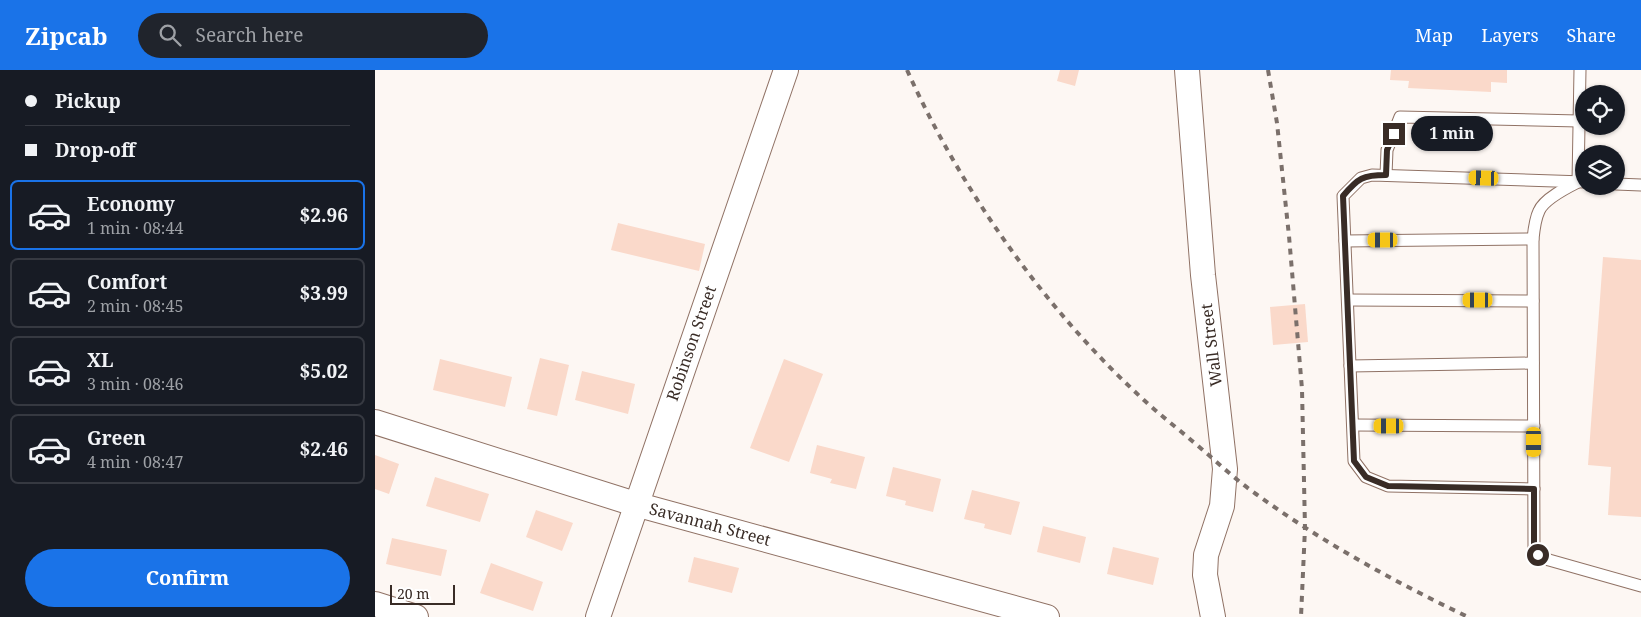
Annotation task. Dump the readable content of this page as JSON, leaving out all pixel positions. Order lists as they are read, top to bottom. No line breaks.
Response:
{"streets":{"street":["Robinson Street","Wall Street","Savannah Street"]},"crossings":[["Robinson Street","Savannah Street"]],"scale_bar":"20 m","page":{"header":"Zipcab","search":"Search here","nav":["Map","Layers","Share"],"banner":["Pickup","Drop-off"],"bubble":"1 min","list":[{"name":"Economy","note":"1 min · 08:44","value":"$2.96"},{"name":"Comfort","note":"2 min · 08:45","value":"$3.99"},{"name":"XL","note":"3 min · 08:46","value":"$5.02"},{"name":"Green","note":"4 min · 08:47","value":"$2.46"}],"buttons":"Confirm","scale":"20 m"}}
